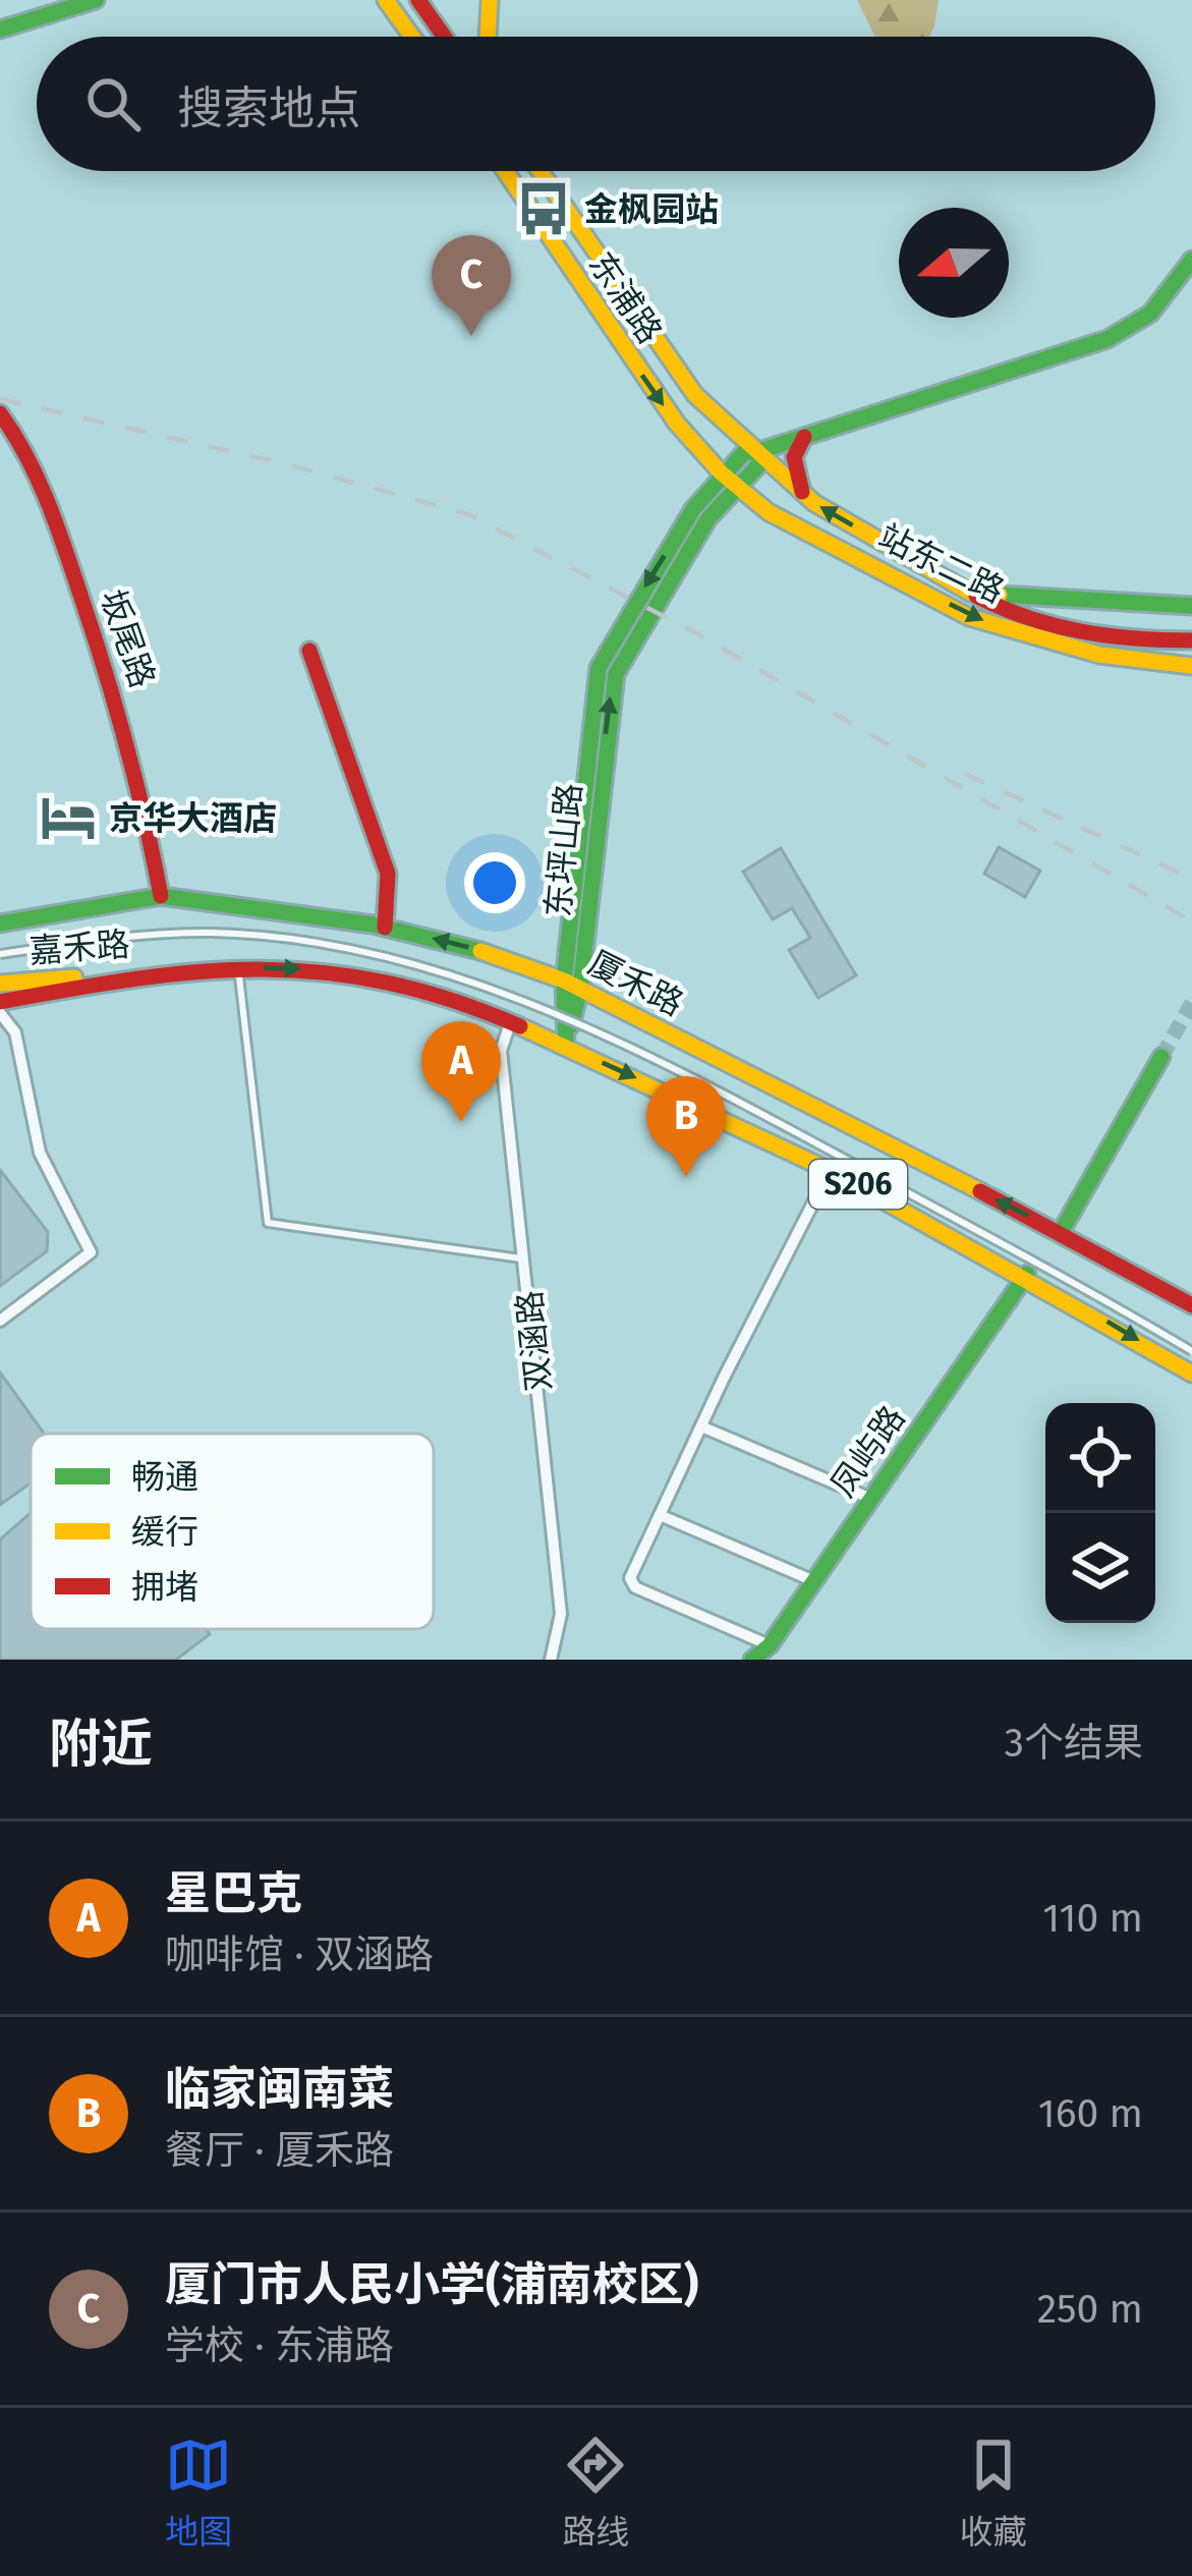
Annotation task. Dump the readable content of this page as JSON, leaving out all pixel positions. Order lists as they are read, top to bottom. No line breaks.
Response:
{"streets":{"main road":["东浦路","站东二路","坂尾路","东坪山路","嘉禾路","厦禾路","S206","凤屿路"],"street":["双涵路"]},"crossings":[["东浦路","站东二路"],["东浦路","东坪山路"],["站东二路","东坪山路"],["坂尾路","厦禾路"],["东坪山路","厦禾路"],["东坪山路","S206"],["嘉禾路","S206"],["S206","双涵路"],["S206","凤屿路"]],"places":{"bus stop":["金枫园站"],"hotel":["京华大酒店"]},"legend":["畅通","缓行","拥堵"],"north":"left","page":{"search":"搜索地点","pins":["C","A","B"],"heading":["附近","3个结果"],"list":[{"mark":"A","name":"星巴克","note":"咖啡馆 · 双涵路","value":"110 m"},{"mark":"B","name":"临家闽南菜","note":"餐厅 · 厦禾路","value":"160 m"},{"mark":"C","name":"厦门市人民小学(浦南校区)","note":"学校 · 东浦路","value":"250 m"}],"nav":["地图","路线","收藏"]}}
